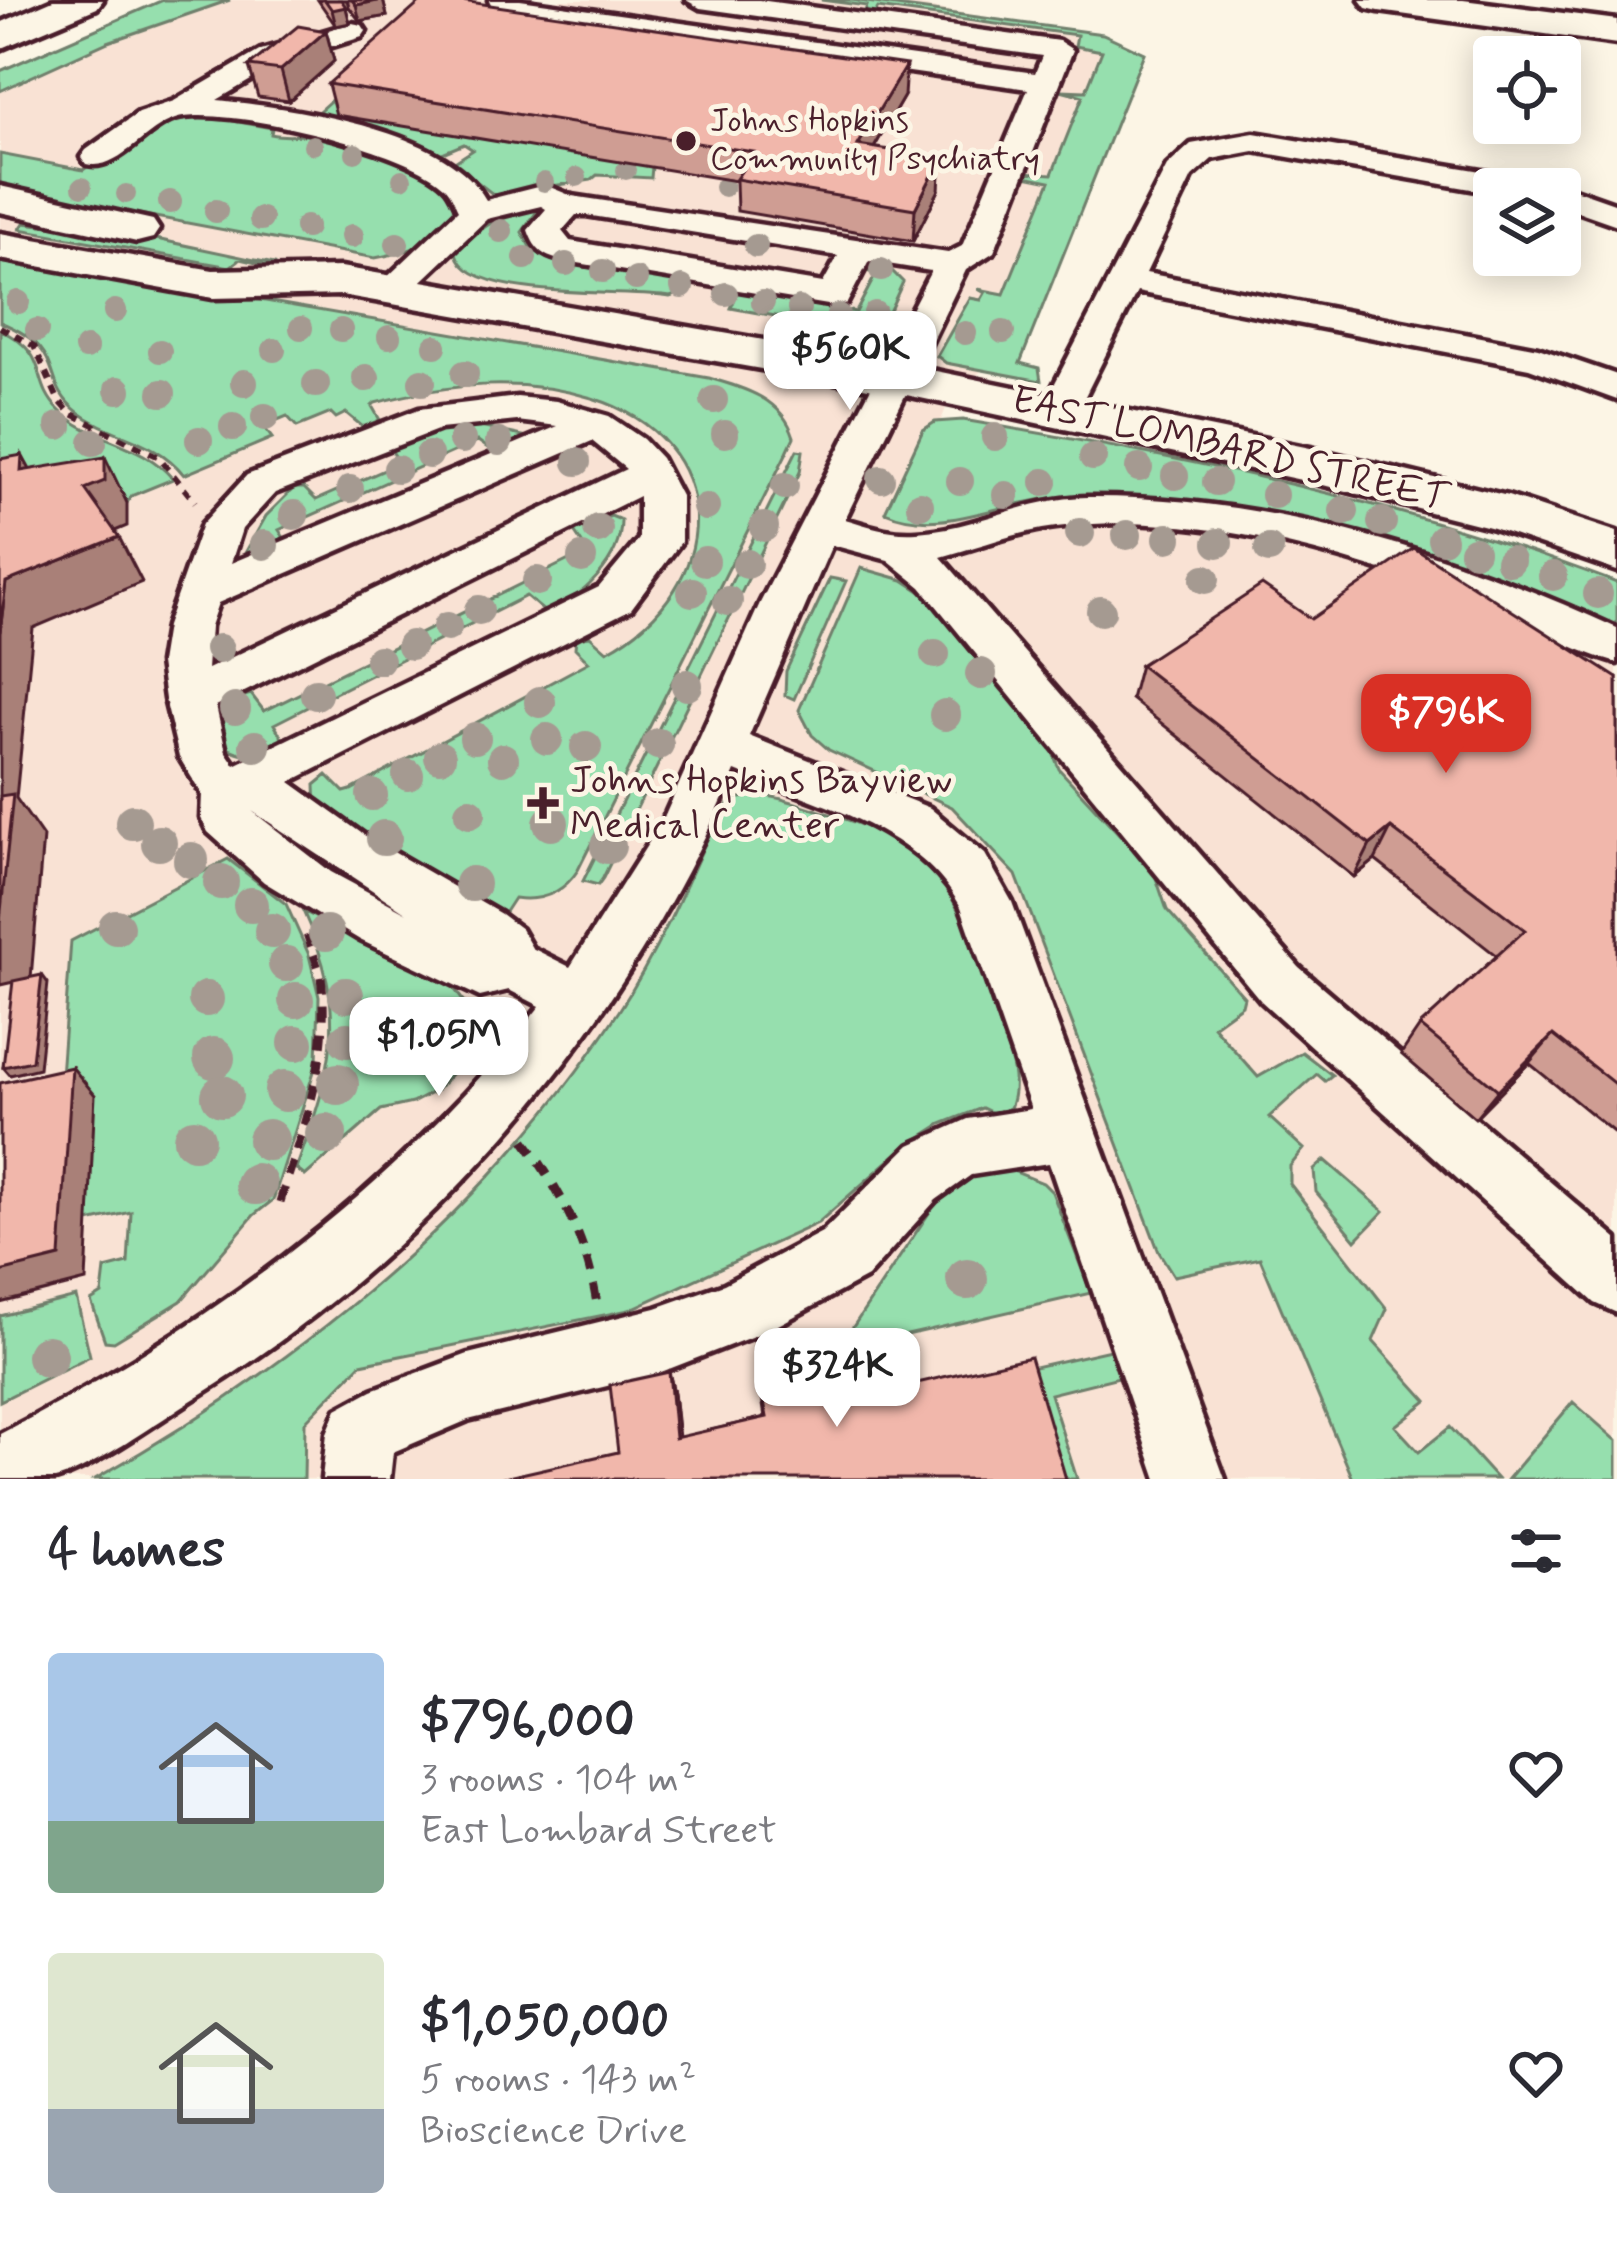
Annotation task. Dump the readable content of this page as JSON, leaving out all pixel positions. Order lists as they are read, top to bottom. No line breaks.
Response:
{"streets":{"main road":["EAST LOMBARD STREET"]},"places":{"other":["Johns Hopkins Community Psychiatry"],"health":["Johns Hopkins Bayview Medical Center"]},"page":{"price":["$560K","$796K","$1.05M","$324K"],"heading":"4 homes","list":[{"name":"$796,000","note":"3 rooms · 104 m² · East Lombard Street"},{"name":"$1,050,000","note":"5 rooms · 143 m² · Bioscience Drive"}]}}
